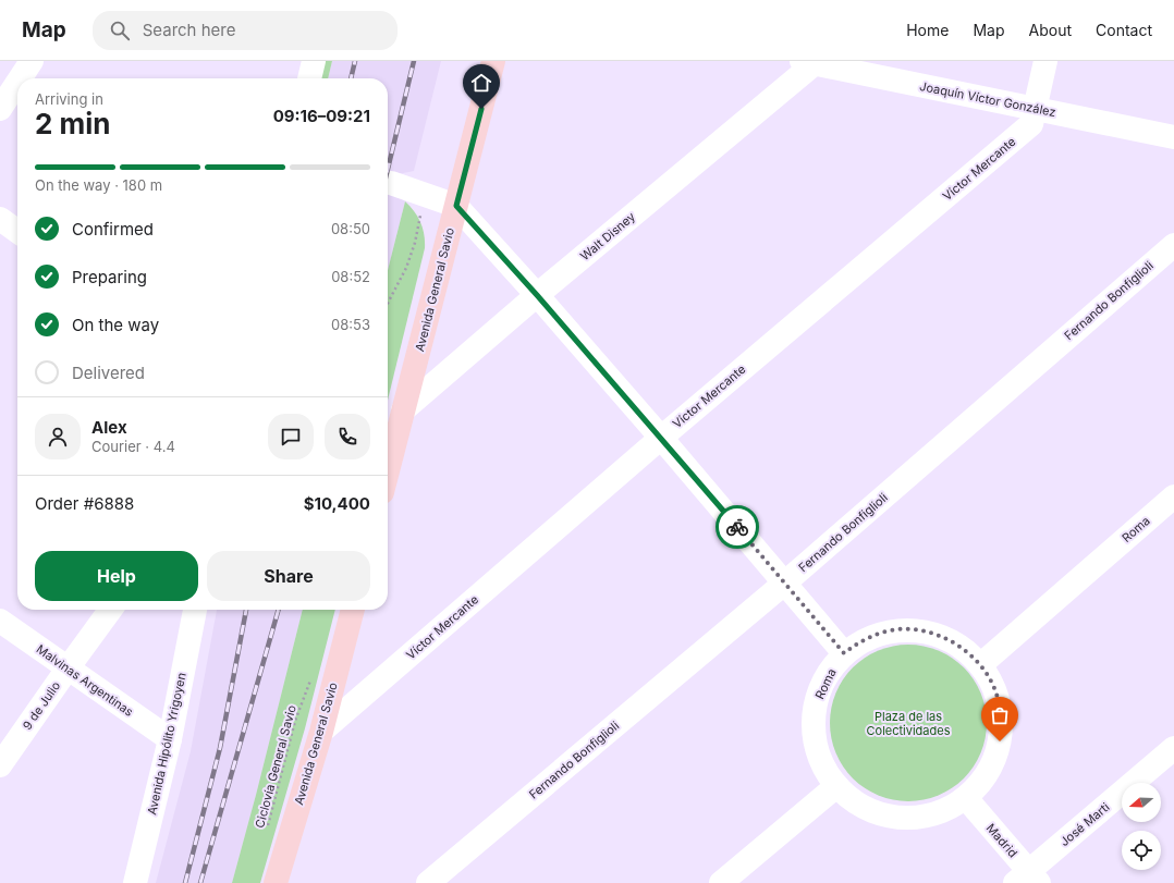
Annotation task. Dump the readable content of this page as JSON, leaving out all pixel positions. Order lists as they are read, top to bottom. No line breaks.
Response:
{"streets":{"main road":["Avenida General Savio"],"street":["Joaquín Víctor González","Víctor Mercante","Walt Disney","Fernando Bonfiglioli","Roma","Malvinas Argentinas","9 de Julio","Avenida Hipólito Yrigoyen","José Marti","Madrid"],"path":["Ciclovía General Savio"]},"crossings":[["Joaquín Víctor González","Víctor Mercante"],["Joaquín Víctor González","Walt Disney"],["Víctor Mercante","Avenida General Savio"],["Walt Disney","Avenida General Savio"],["Roma","Madrid"],["Malvinas Argentinas","9 de Julio"],["Malvinas Argentinas","Avenida Hipólito Yrigoyen"],["José Marti","Madrid"]],"parks":["Plaza de las Colectividades"],"north":"left","page":{"header":"Map","search":"Search here","nav":["Home","Map","About","Contact"],"heading":["2 min","Arriving in","09:16–09:21"],"panel":["Alex","Courier · 4.4","Order #6888","$10,400"],"bar":"On the way · 180 m","list":[["Confirmed","08:50"],["Preparing","08:52"],["On the way","08:53"],"Delivered"],"buttons":["Help","Share"]}}
